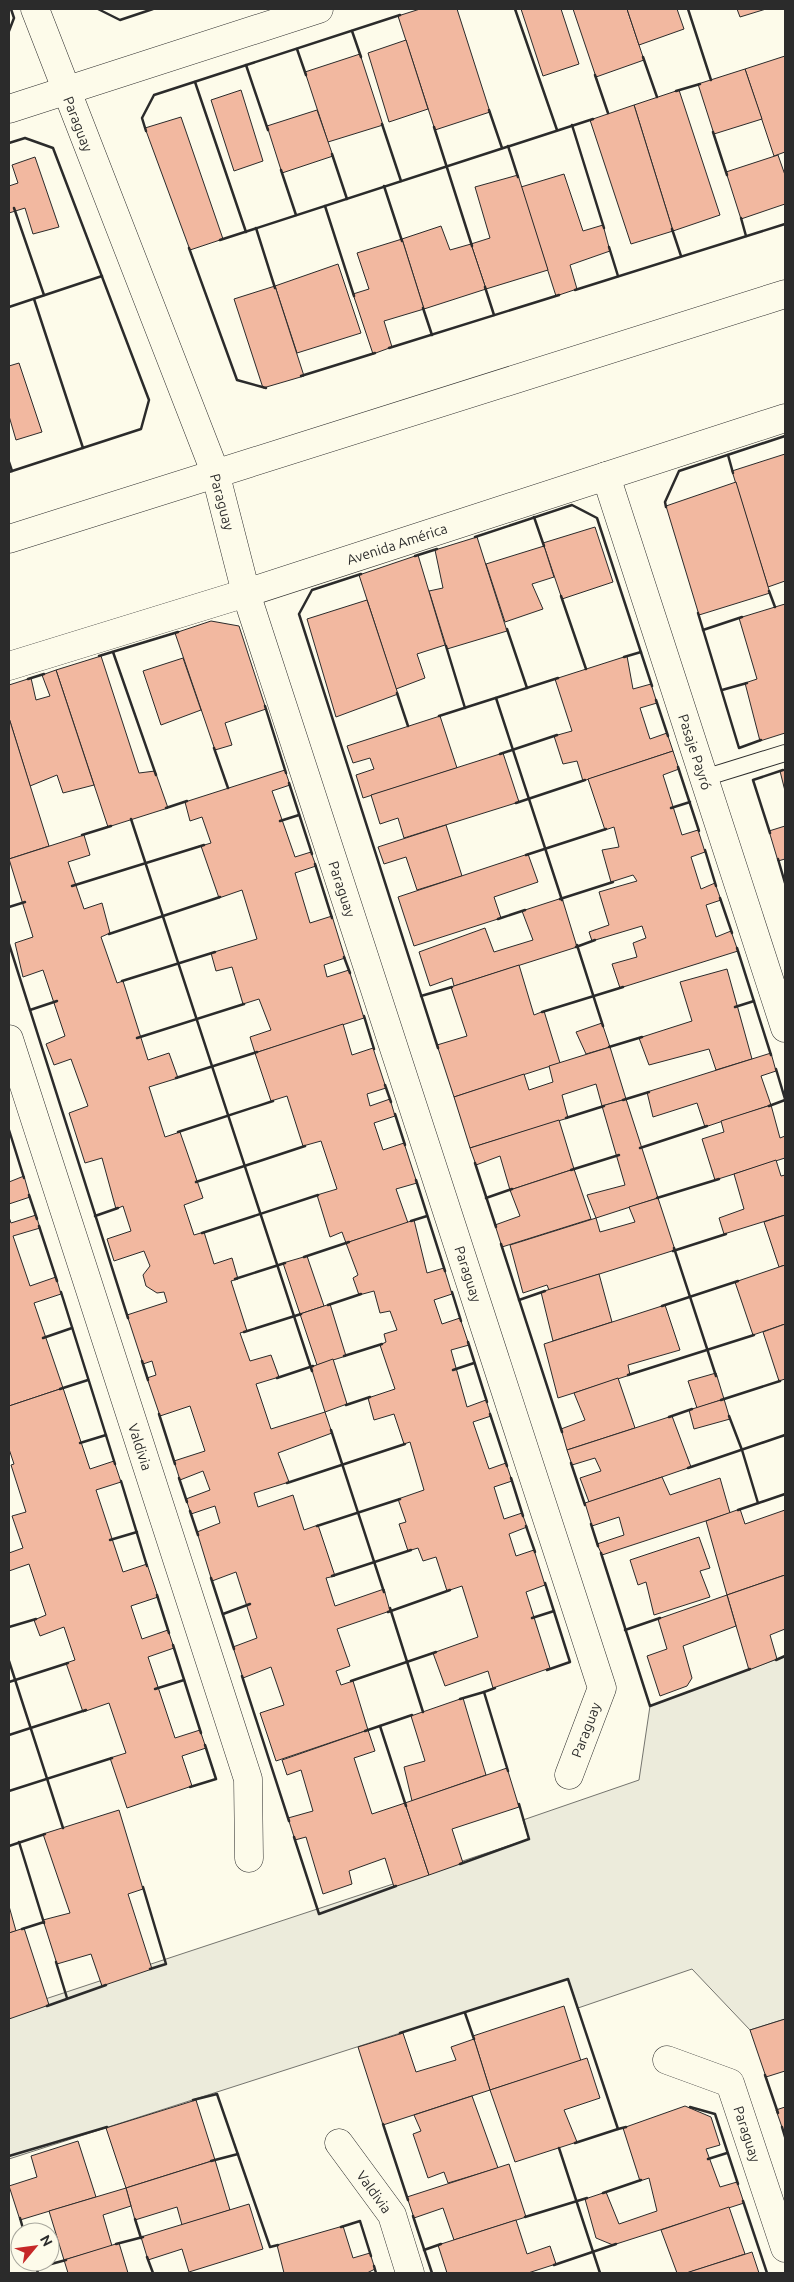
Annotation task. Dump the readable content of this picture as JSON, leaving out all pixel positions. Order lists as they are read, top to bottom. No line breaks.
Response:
{"streets":{"street":["Paraguay","Avenida América","Pasaje Payró","Valdivia"]},"crossings":[["Paraguay","Avenida América"],["Avenida América","Pasaje Payró"]],"north":"top right"}
